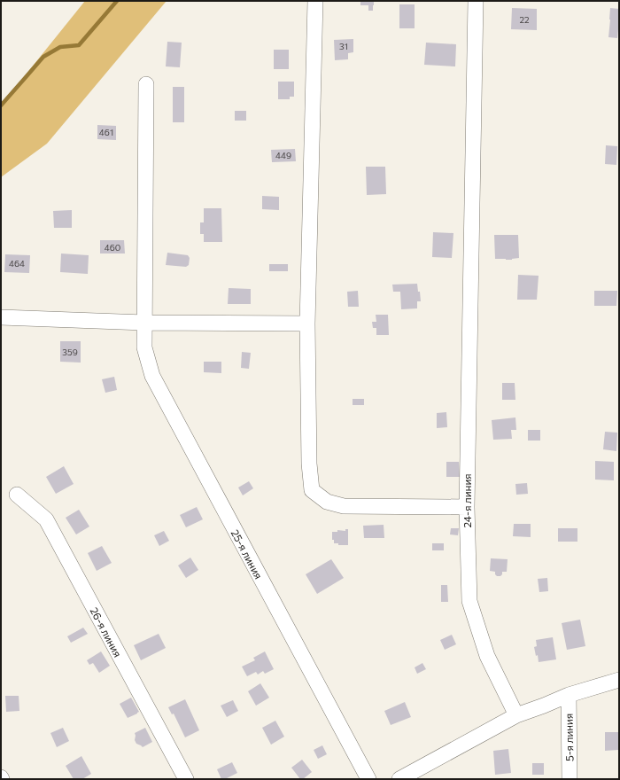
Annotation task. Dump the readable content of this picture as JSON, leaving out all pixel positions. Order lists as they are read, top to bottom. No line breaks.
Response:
{"streets":{"street":["24-я линия","25-я линия","26-я линия","5-я линия"]},"house_numbers":["22","31","461","449","460","464","359"]}
